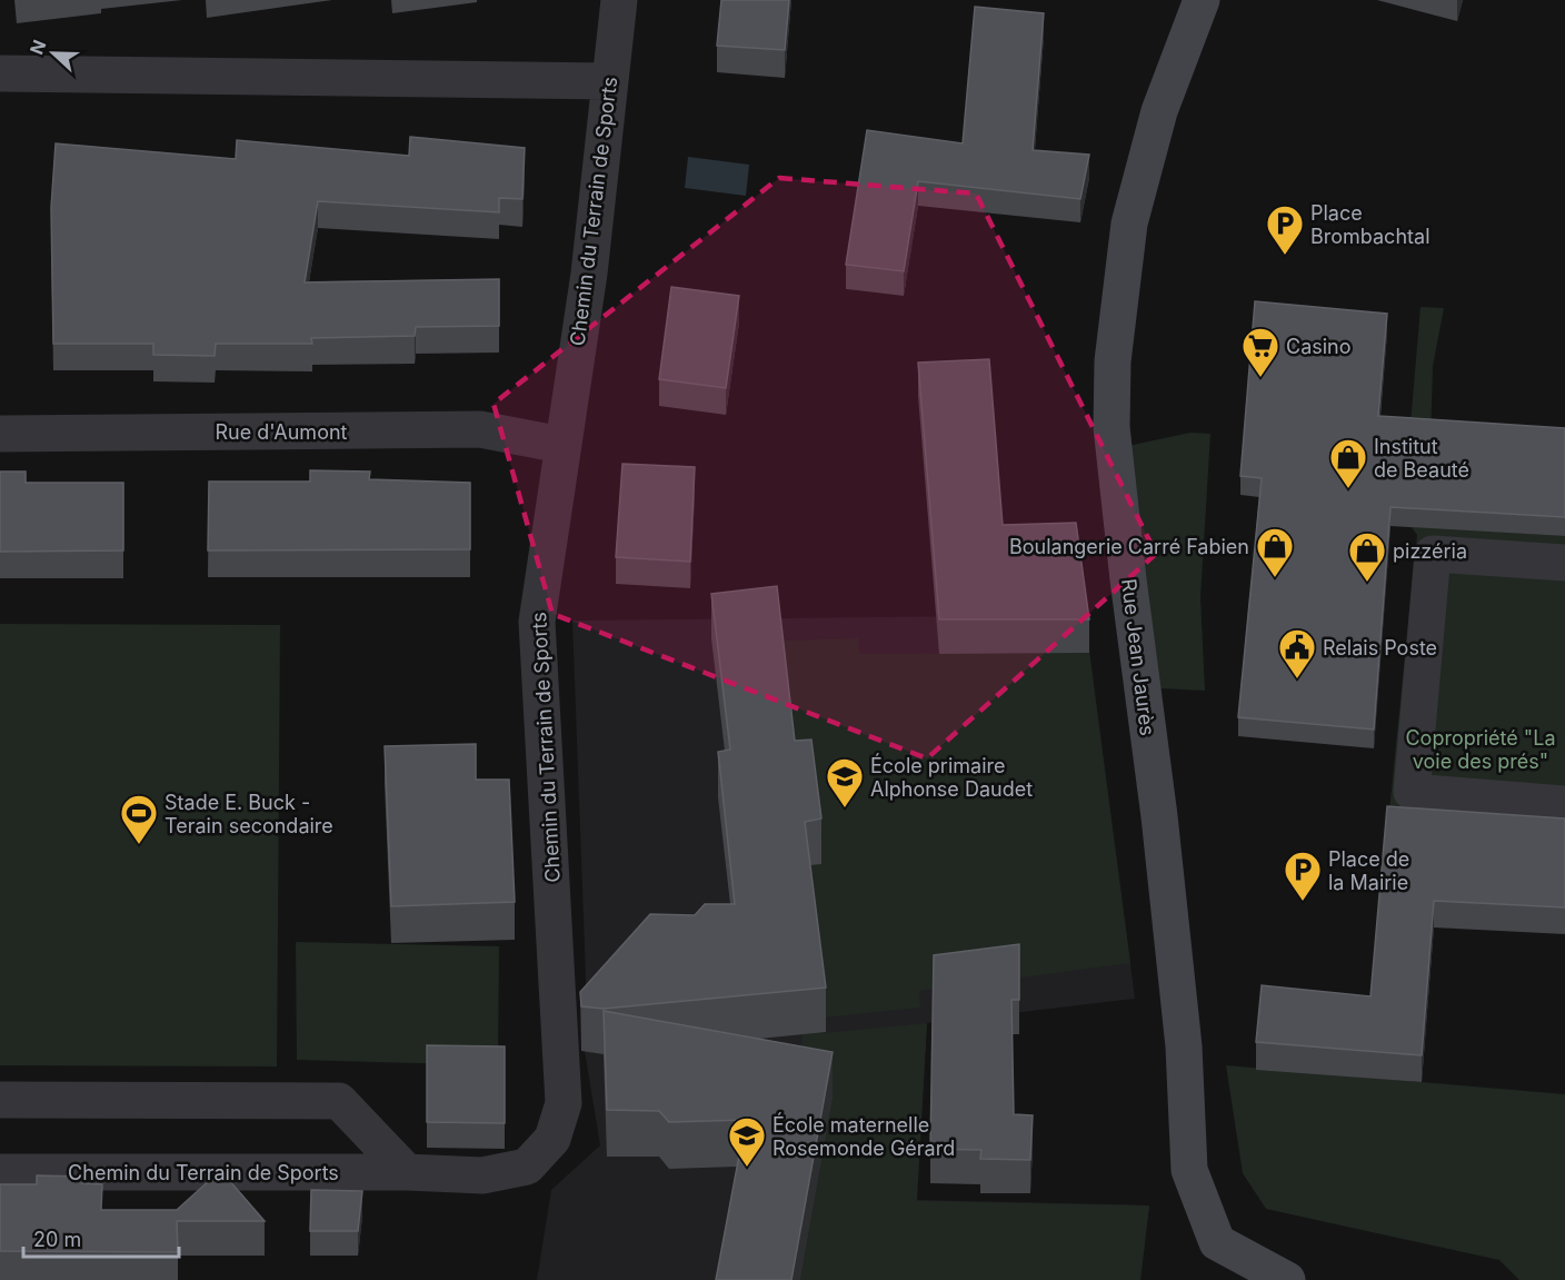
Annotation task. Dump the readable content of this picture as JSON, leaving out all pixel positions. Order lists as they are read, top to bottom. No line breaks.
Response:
{"streets":{"street":["Chemin du Terrain de Sports","Rue d'Aumont","Rue Jean Jaurès"]},"crossings":[["Chemin du Terrain de Sports","Rue d'Aumont"]],"parks":["Copropriété \"La voie des prés\""],"places":{"parking":["Place Brombachtal","Place de la Mairie"],"supermarket":["Casino"],"shop":["Institut de Beauté","Boulangerie Carré Fabien","pizzéria"],"public building":["Relais Poste"],"school or university":["École primaire Alphonse Daudet","École maternelle Rosemonde Gérard"],"sports":["Stade E. Buck - Terain secondaire"]},"scale_bar":"20 m","north":"left"}
